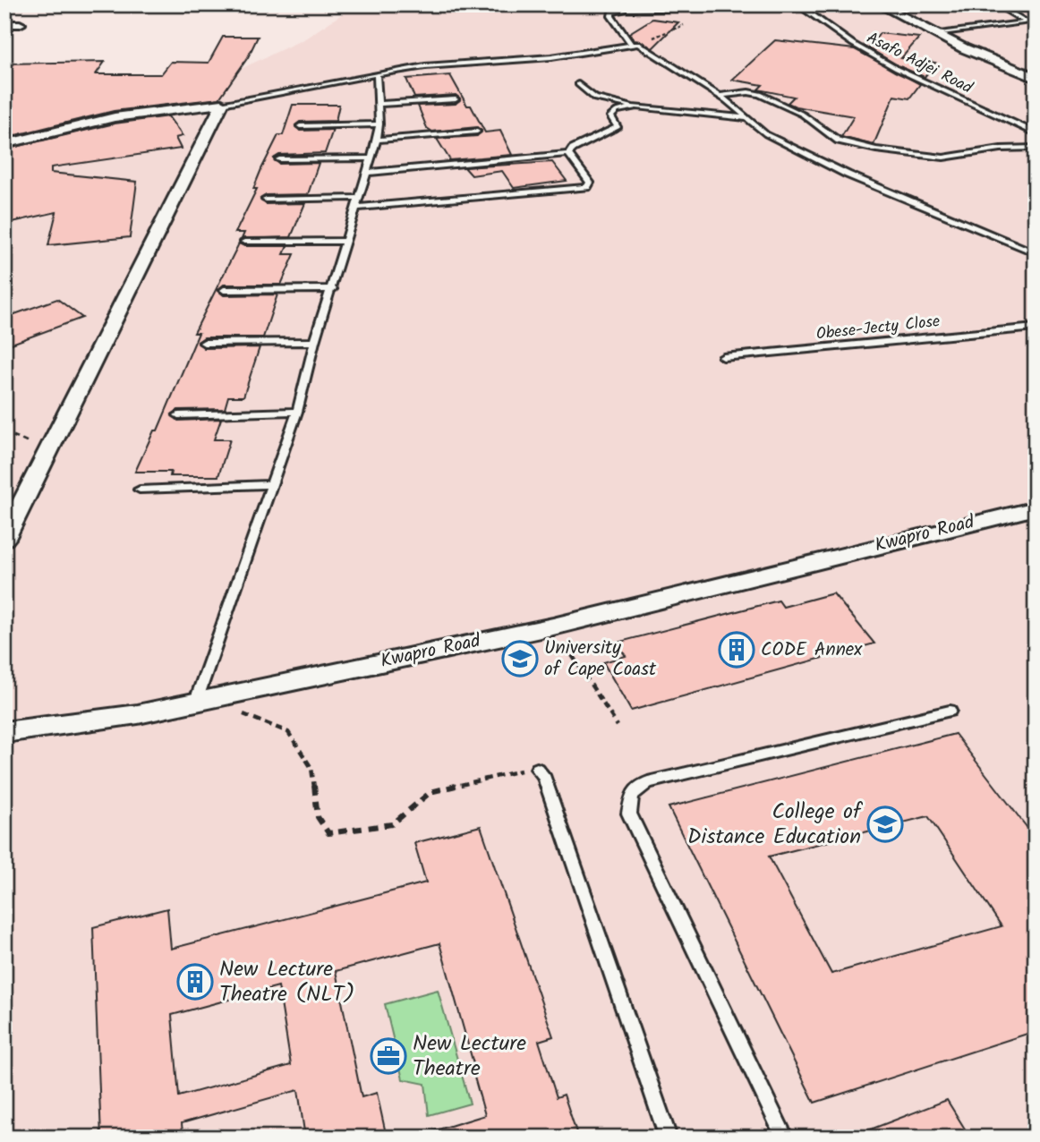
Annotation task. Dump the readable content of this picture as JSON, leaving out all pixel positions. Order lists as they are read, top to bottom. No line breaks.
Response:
{"streets":{"street":["Kwapro Road"],"lane":["Asafo Adjei Road","Obese-Jecty Close"]},"places":{"building":["CODE Annex","New Lecture Theatre (NLT)"],"school or university":["University of Cape Coast","College of Distance Education"],"office":["New Lecture Theatre"]}}
